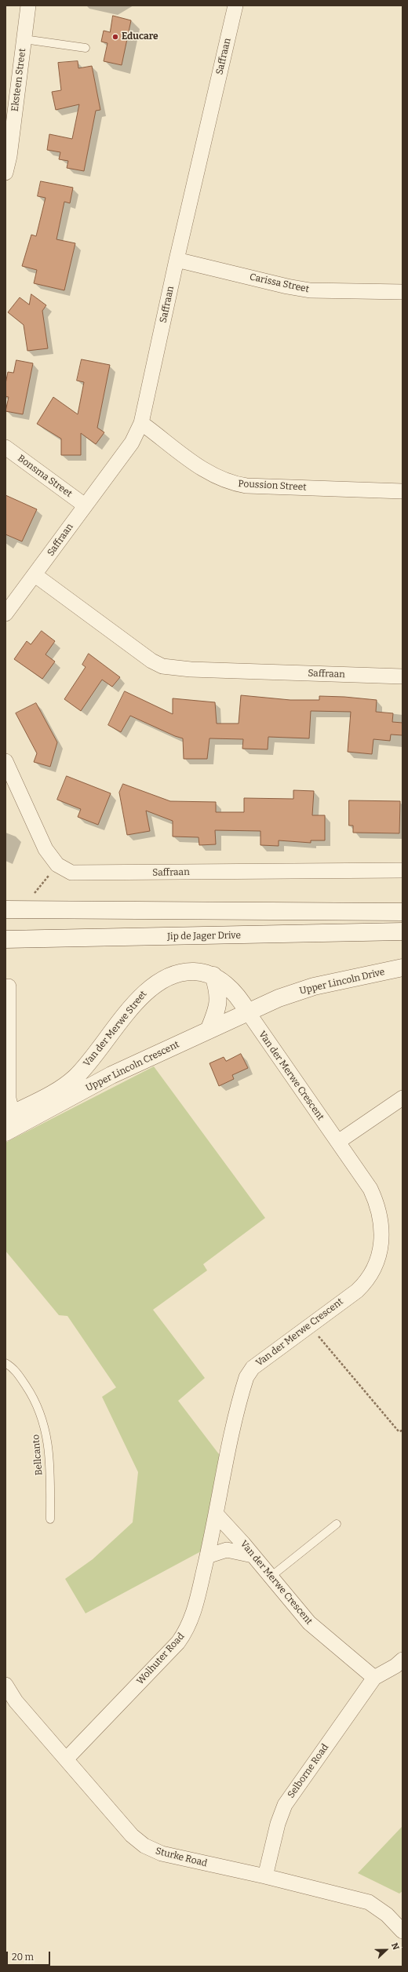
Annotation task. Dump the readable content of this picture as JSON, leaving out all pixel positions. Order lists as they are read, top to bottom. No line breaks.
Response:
{"streets":{"main road":["Jip de Jager Drive","Upper Lincoln Drive","Van der Merwe Street","Upper Lincoln Crescent"],"street":["Saffraan","Eksteen Street","Carissa Street","Bonsma Street","Poussion Street","Van der Merwe Crescent","Wolhuter Road","Selborne Road","Sturke Road"],"lane":["Bellcanto"]},"crossings":[["Saffraan","Carissa Street"],["Saffraan","Bonsma Street"],["Saffraan","Poussion Street"],["Upper Lincoln Drive","Van der Merwe Street"],["Upper Lincoln Drive","Upper Lincoln Crescent"],["Upper Lincoln Drive","Van der Merwe Crescent"],["Van der Merwe Street","Upper Lincoln Crescent"],["Van der Merwe Street","Van der Merwe Crescent"],["Upper Lincoln Crescent","Van der Merwe Crescent"],["Van der Merwe Crescent","Wolhuter Road"],["Van der Merwe Crescent","Selborne Road"],["Wolhuter Road","Sturke Road"],["Selborne Road","Sturke Road"]],"places":["Educare"],"scale_bar":"20 m","north":"right"}
